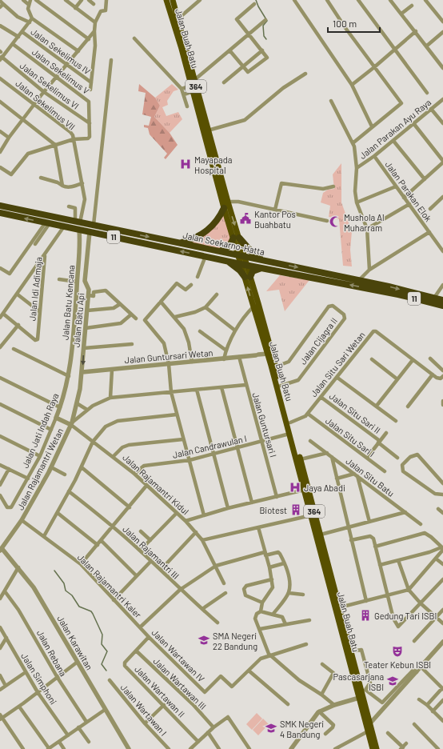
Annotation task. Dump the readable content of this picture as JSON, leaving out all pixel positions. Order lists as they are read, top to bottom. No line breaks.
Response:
{"streets":{"highway":["11","Jalan Soekarno-Hatta"],"main road":["Jalan Buah Batu","364"],"street":["Jalan Sekelimus IV","Jalan Sekelimus V","Jalan Sekelimus VI","Jalan Sekelimus VII","Jalan Parakan Ayu Raya","Jalan Parakan Elok","Jalan Idi Adimaja","Jalan Batu Kencana","Jalan Batu Api","Jalan Cijagra II","Jalan Guntursari Wetan","Jalan Situ Sari Wetan","Jalan Situ Sari II","Jalan Guntursari I","Jalan Jati Indah Raya","Jalan Situ Sari I","Jalan Candrawulan I","Jalan Rajamantri Wetan","Jalan Situ Batu","Jalan Rajamantri Kidul","Jalan Rajamantri III","Jalan Rajamantri Kaler","Jalan Karawitan","Jalan Rebana","Jalan Wartawan IV","Jalan Simphoni","Jalan Wartawan III","Jalan Wartawan II","Jalan Wartawan I"]},"crossings":[["Jalan Buah Batu","Jalan Soekarno-Hatta"],["Jalan Buah Batu","Jalan Cijagra II"],["Jalan Buah Batu","Jalan Guntursari Wetan"],["Jalan Buah Batu","Jalan Situ Sari Wetan"],["Jalan Buah Batu","Jalan Candrawulan I"],["Jalan Sekelimus V","Jalan Sekelimus VI"],["Jalan Sekelimus V","Jalan Sekelimus VII"],["Jalan Sekelimus VII","Jalan Soekarno-Hatta"],["Jalan Parakan Ayu Raya","Jalan Parakan Elok"],["Jalan Soekarno-Hatta","Jalan Idi Adimaja"],["Jalan Soekarno-Hatta","Jalan Batu Kencana"],["Jalan Soekarno-Hatta","Jalan Batu Api"],["Jalan Batu Kencana","Jalan Jati Indah Raya"],["Jalan Batu Api","Jalan Guntursari Wetan"],["Jalan Batu Api","Jalan Rajamantri Wetan"],["Jalan Guntursari Wetan","Jalan Guntursari I"],["Jalan Guntursari Wetan","Jalan Rajamantri Wetan"],["Jalan Situ Sari Wetan","Jalan Situ Sari II"],["Jalan Situ Sari Wetan","Jalan Situ Sari I"],["Jalan Guntursari I","Jalan Candrawulan I"],["Jalan Jati Indah Raya","Jalan Rajamantri Kidul"],["Jalan Candrawulan I","Jalan Rajamantri Kidul"],["Jalan Rajamantri Wetan","Jalan Rajamantri Kidul"],["Jalan Rajamantri Wetan","Jalan Rajamantri Kaler"],["Jalan Rajamantri Wetan","Jalan Karawitan"],["Jalan Rajamantri Kaler","Jalan Wartawan IV"],["Jalan Wartawan IV","Jalan Wartawan II"],["Jalan Wartawan III","Jalan Wartawan II"]],"places":{"hospital":["Mayapada Hospital","Jaya Abadi"],"public building":["Kantor Pos Buahbatu"],"mosque":["Mushola Al Muharram"],"building":["Biotest","Gedung Tari ISBI"],"school or university":["SMA Negeri 22 Bandung","Pascasarjana ISBI","SMK Negeri 4 Bandung"],"theatre":["Teater Kebun ISBI"]},"scale_bar":"100 m"}
